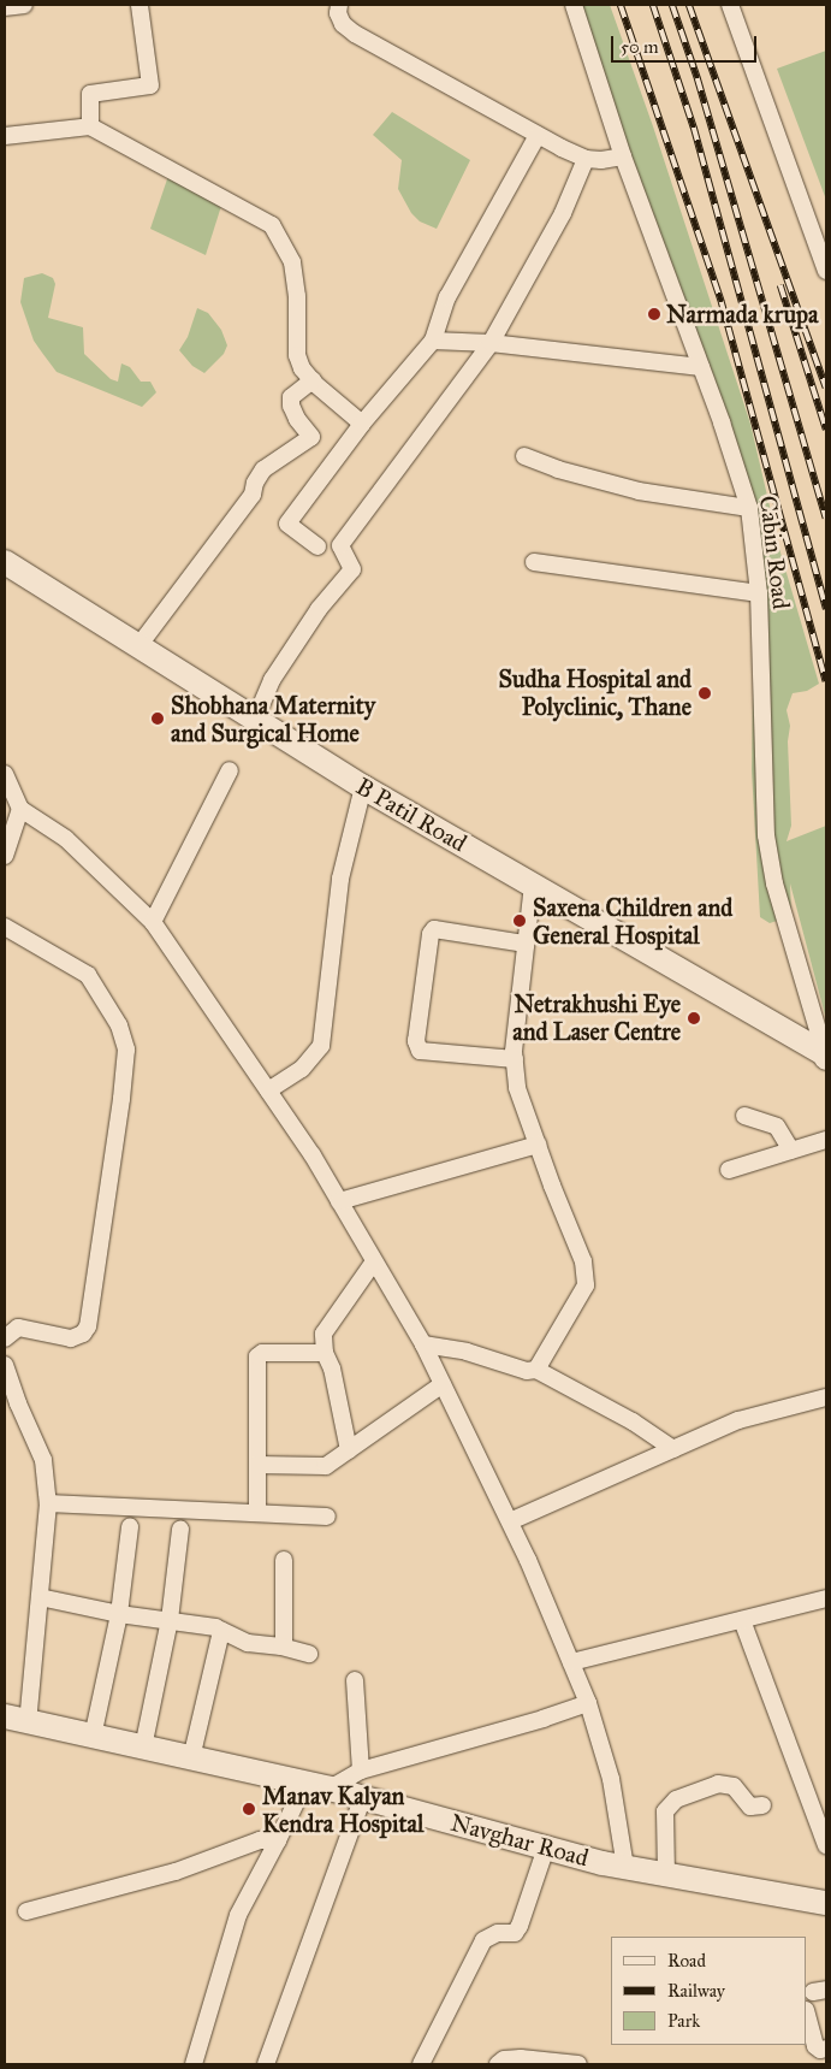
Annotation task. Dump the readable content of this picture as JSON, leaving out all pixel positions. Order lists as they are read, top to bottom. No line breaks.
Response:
{"streets":{"main road":["B Patil Road","Navghar Road"],"street":["Cabin Road"]},"crossings":[["Cabin Road","B Patil Road"]],"places":["Narmada krupa","Sudha Hospital and Polyclinic, Thane","Shobhana Maternity and Surgical Home","Saxena Children and General Hospital","Netrakhushi Eye and Laser Centre","Manav Kalyan Kendra Hospital"],"legend":["Road","Railway","Park"],"scale_bar":"50 m"}
